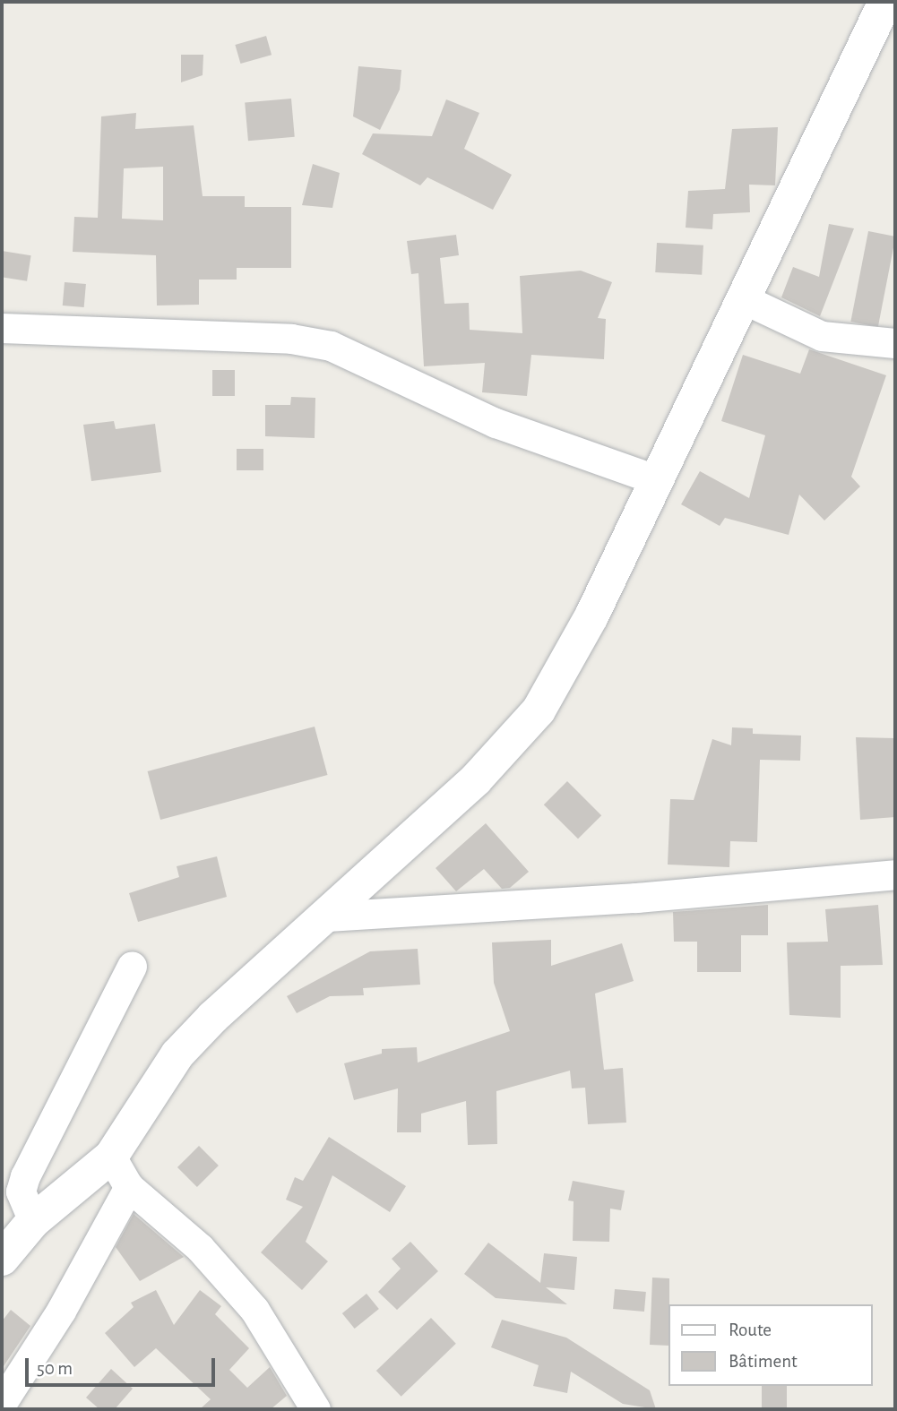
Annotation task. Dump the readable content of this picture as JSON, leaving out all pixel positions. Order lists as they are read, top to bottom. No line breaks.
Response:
{"legend":["Route","Bâtiment"],"scale_bar":"50 m"}
